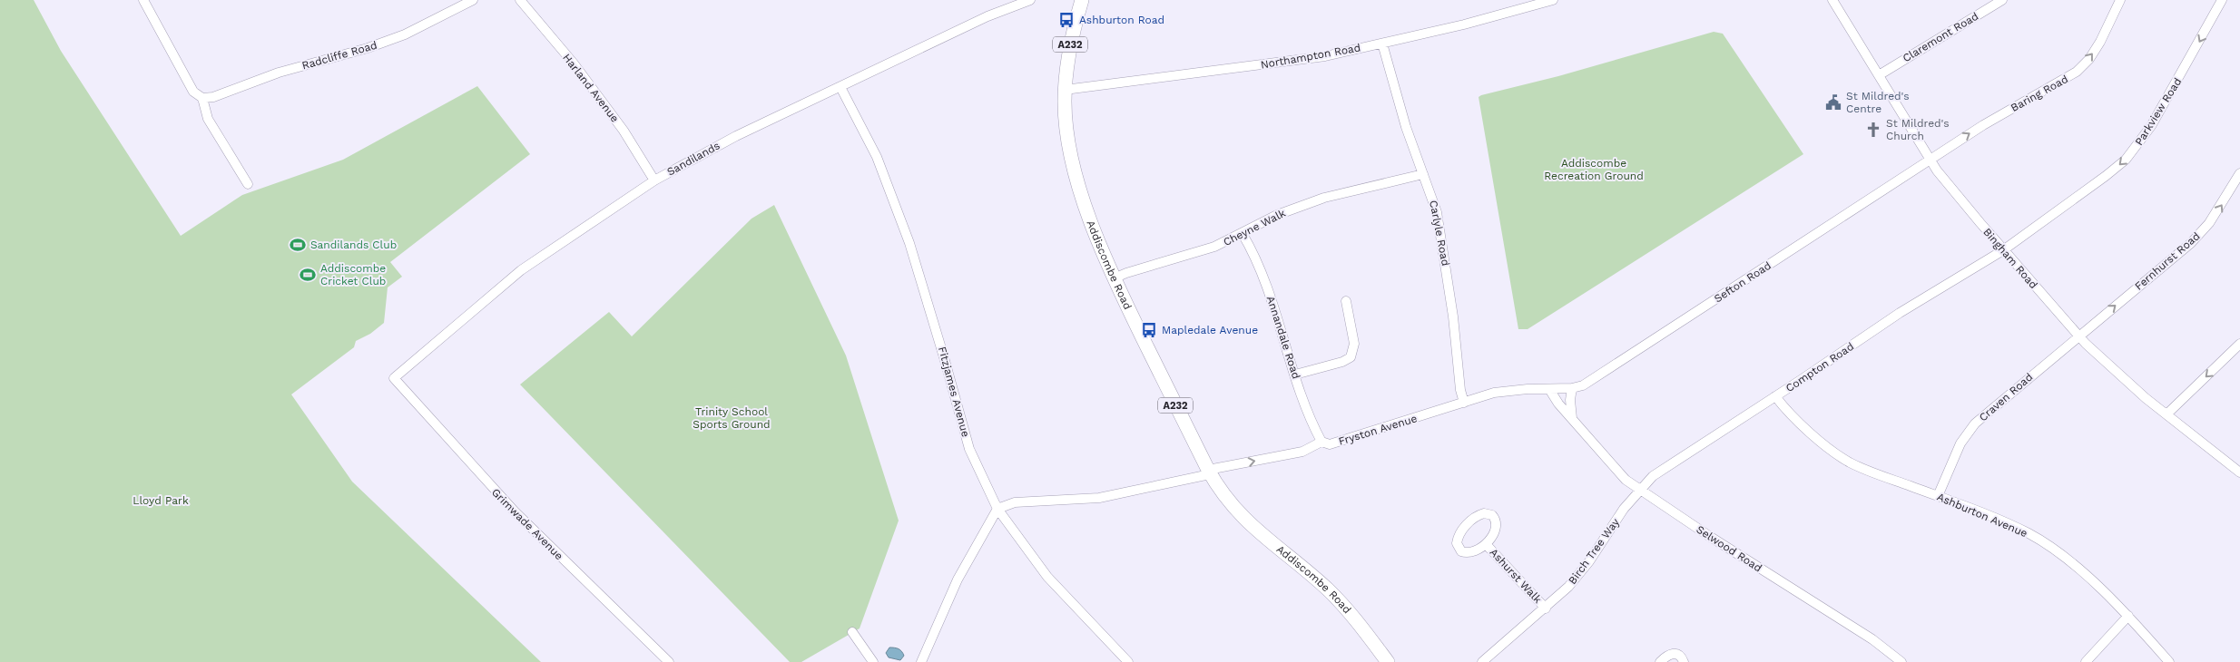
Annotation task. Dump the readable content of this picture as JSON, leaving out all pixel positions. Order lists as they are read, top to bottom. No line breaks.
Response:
{"streets":{"highway":["A232","Addiscombe Road"],"street":["Claremont Road","Radcliffe Road","Northampton Road","Harland Avenue","Baring Road","Parkview Road","Sandilands","Cheyne Walk","Carlyle Road","Bingham Road","Fernhurst Road","Sefton Road","Annandale Road","Compton Road","Fitzjames Avenue","Craven Road","Fryston Avenue","Ashburton Avenue","Grimwade Avenue","Selwood Road","Birch Tree Way","Ashurst Walk"]},"crossings":[["Claremont Road","Bingham Road"],["Northampton Road","Carlyle Road"],["Northampton Road","Addiscombe Road"],["Harland Avenue","Sandilands"],["Baring Road","Bingham Road"],["Baring Road","Sefton Road"],["Parkview Road","Bingham Road"],["Parkview Road","Compton Road"],["Sandilands","Fitzjames Avenue"],["Sandilands","Grimwade Avenue"],["Cheyne Walk","Carlyle Road"],["Cheyne Walk","Addiscombe Road"],["Cheyne Walk","Annandale Road"],["Carlyle Road","Fryston Avenue"],["Bingham Road","Fernhurst Road"],["Bingham Road","Sefton Road"],["Bingham Road","Compton Road"],["Bingham Road","Craven Road"],["Fernhurst Road","Craven Road"],["Addiscombe Road","Fryston Avenue"],["Sefton Road","Fryston Avenue"],["Sefton Road","Selwood Road"],["Annandale Road","Fryston Avenue"],["Compton Road","Ashburton Avenue"],["Compton Road","Selwood Road"],["Compton Road","Birch Tree Way"],["Craven Road","Ashburton Avenue"],["Fryston Avenue","Selwood Road"],["Selwood Road","Birch Tree Way"],["Birch Tree Way","Ashurst Walk"]],"one_way":["Baring Road","Parkview Road","Fernhurst Road"],"parks":["Addiscombe Recreation Ground","Trinity School Sports Ground","Lloyd Park"],"places":{"bus stop":["Ashburton Road","Mapledale Avenue"],"public building":["St Mildred's Centre"],"church":["St Mildred's Church"],"sports":["Sandilands Club","Addiscombe Cricket Club"]}}
